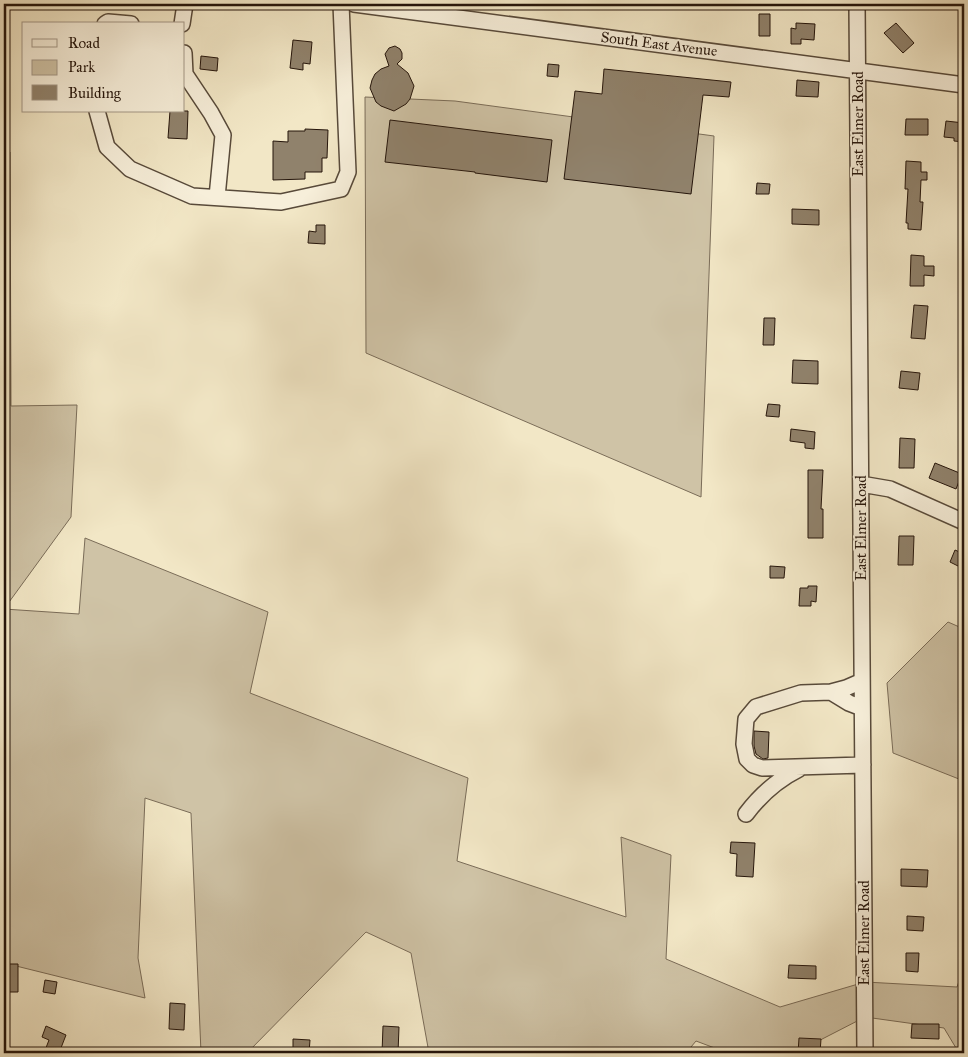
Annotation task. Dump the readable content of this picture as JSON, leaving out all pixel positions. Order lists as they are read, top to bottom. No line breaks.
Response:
{"streets":{"street":["South East Avenue","East Elmer Road"]},"crossings":[["South East Avenue","East Elmer Road"]],"legend":["Road","Park","Building"]}
